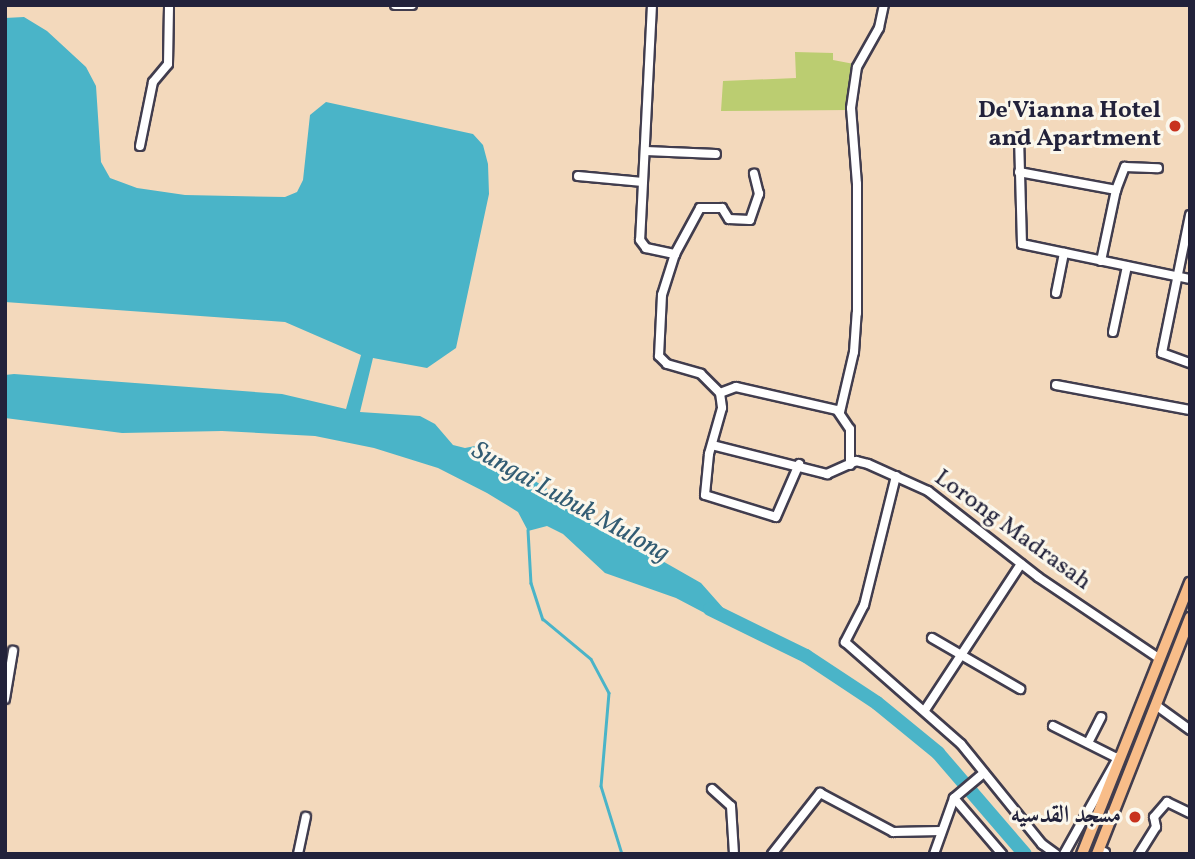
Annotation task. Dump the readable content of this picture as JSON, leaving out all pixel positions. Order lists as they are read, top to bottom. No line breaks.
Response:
{"streets":{"street":["Lorong Madrasah"]},"water":["Sungai Lubuk Mulong"],"places":["De'Vianna Hotel and Apartment","مسجد القدسيه"]}
